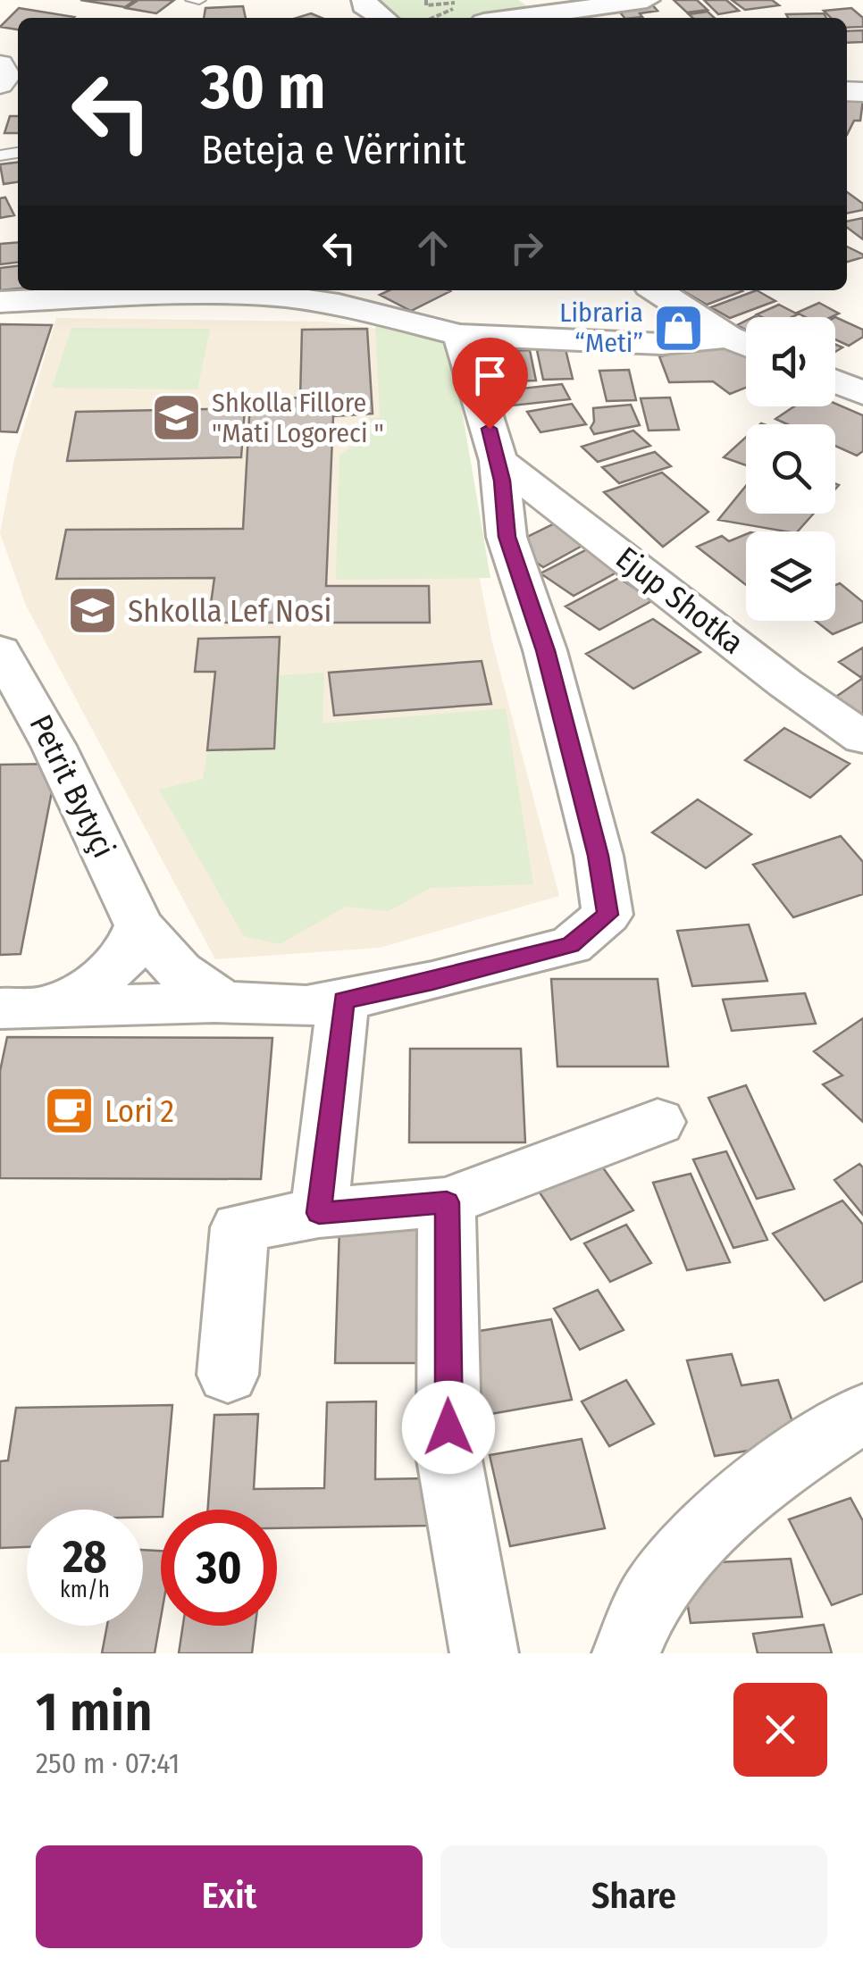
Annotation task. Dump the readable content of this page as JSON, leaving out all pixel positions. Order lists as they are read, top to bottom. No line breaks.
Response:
{"streets":{"street":["Ejup Shotka","Petrit Bytyçi"]},"places":{"shop":["Libraria “Meti”"],"school or university":["Shkolla Fillore \"Mati Logoreci \"","Shkolla Lef Nosi"],"cafe":["Lori 2"]},"page":{"turn":["30 m","Beteja e Vërrinit"],"speed":"28 km/h","limit":"30","heading":["1 min","250 m · 07:41"],"buttons":["Exit","Share"]}}
